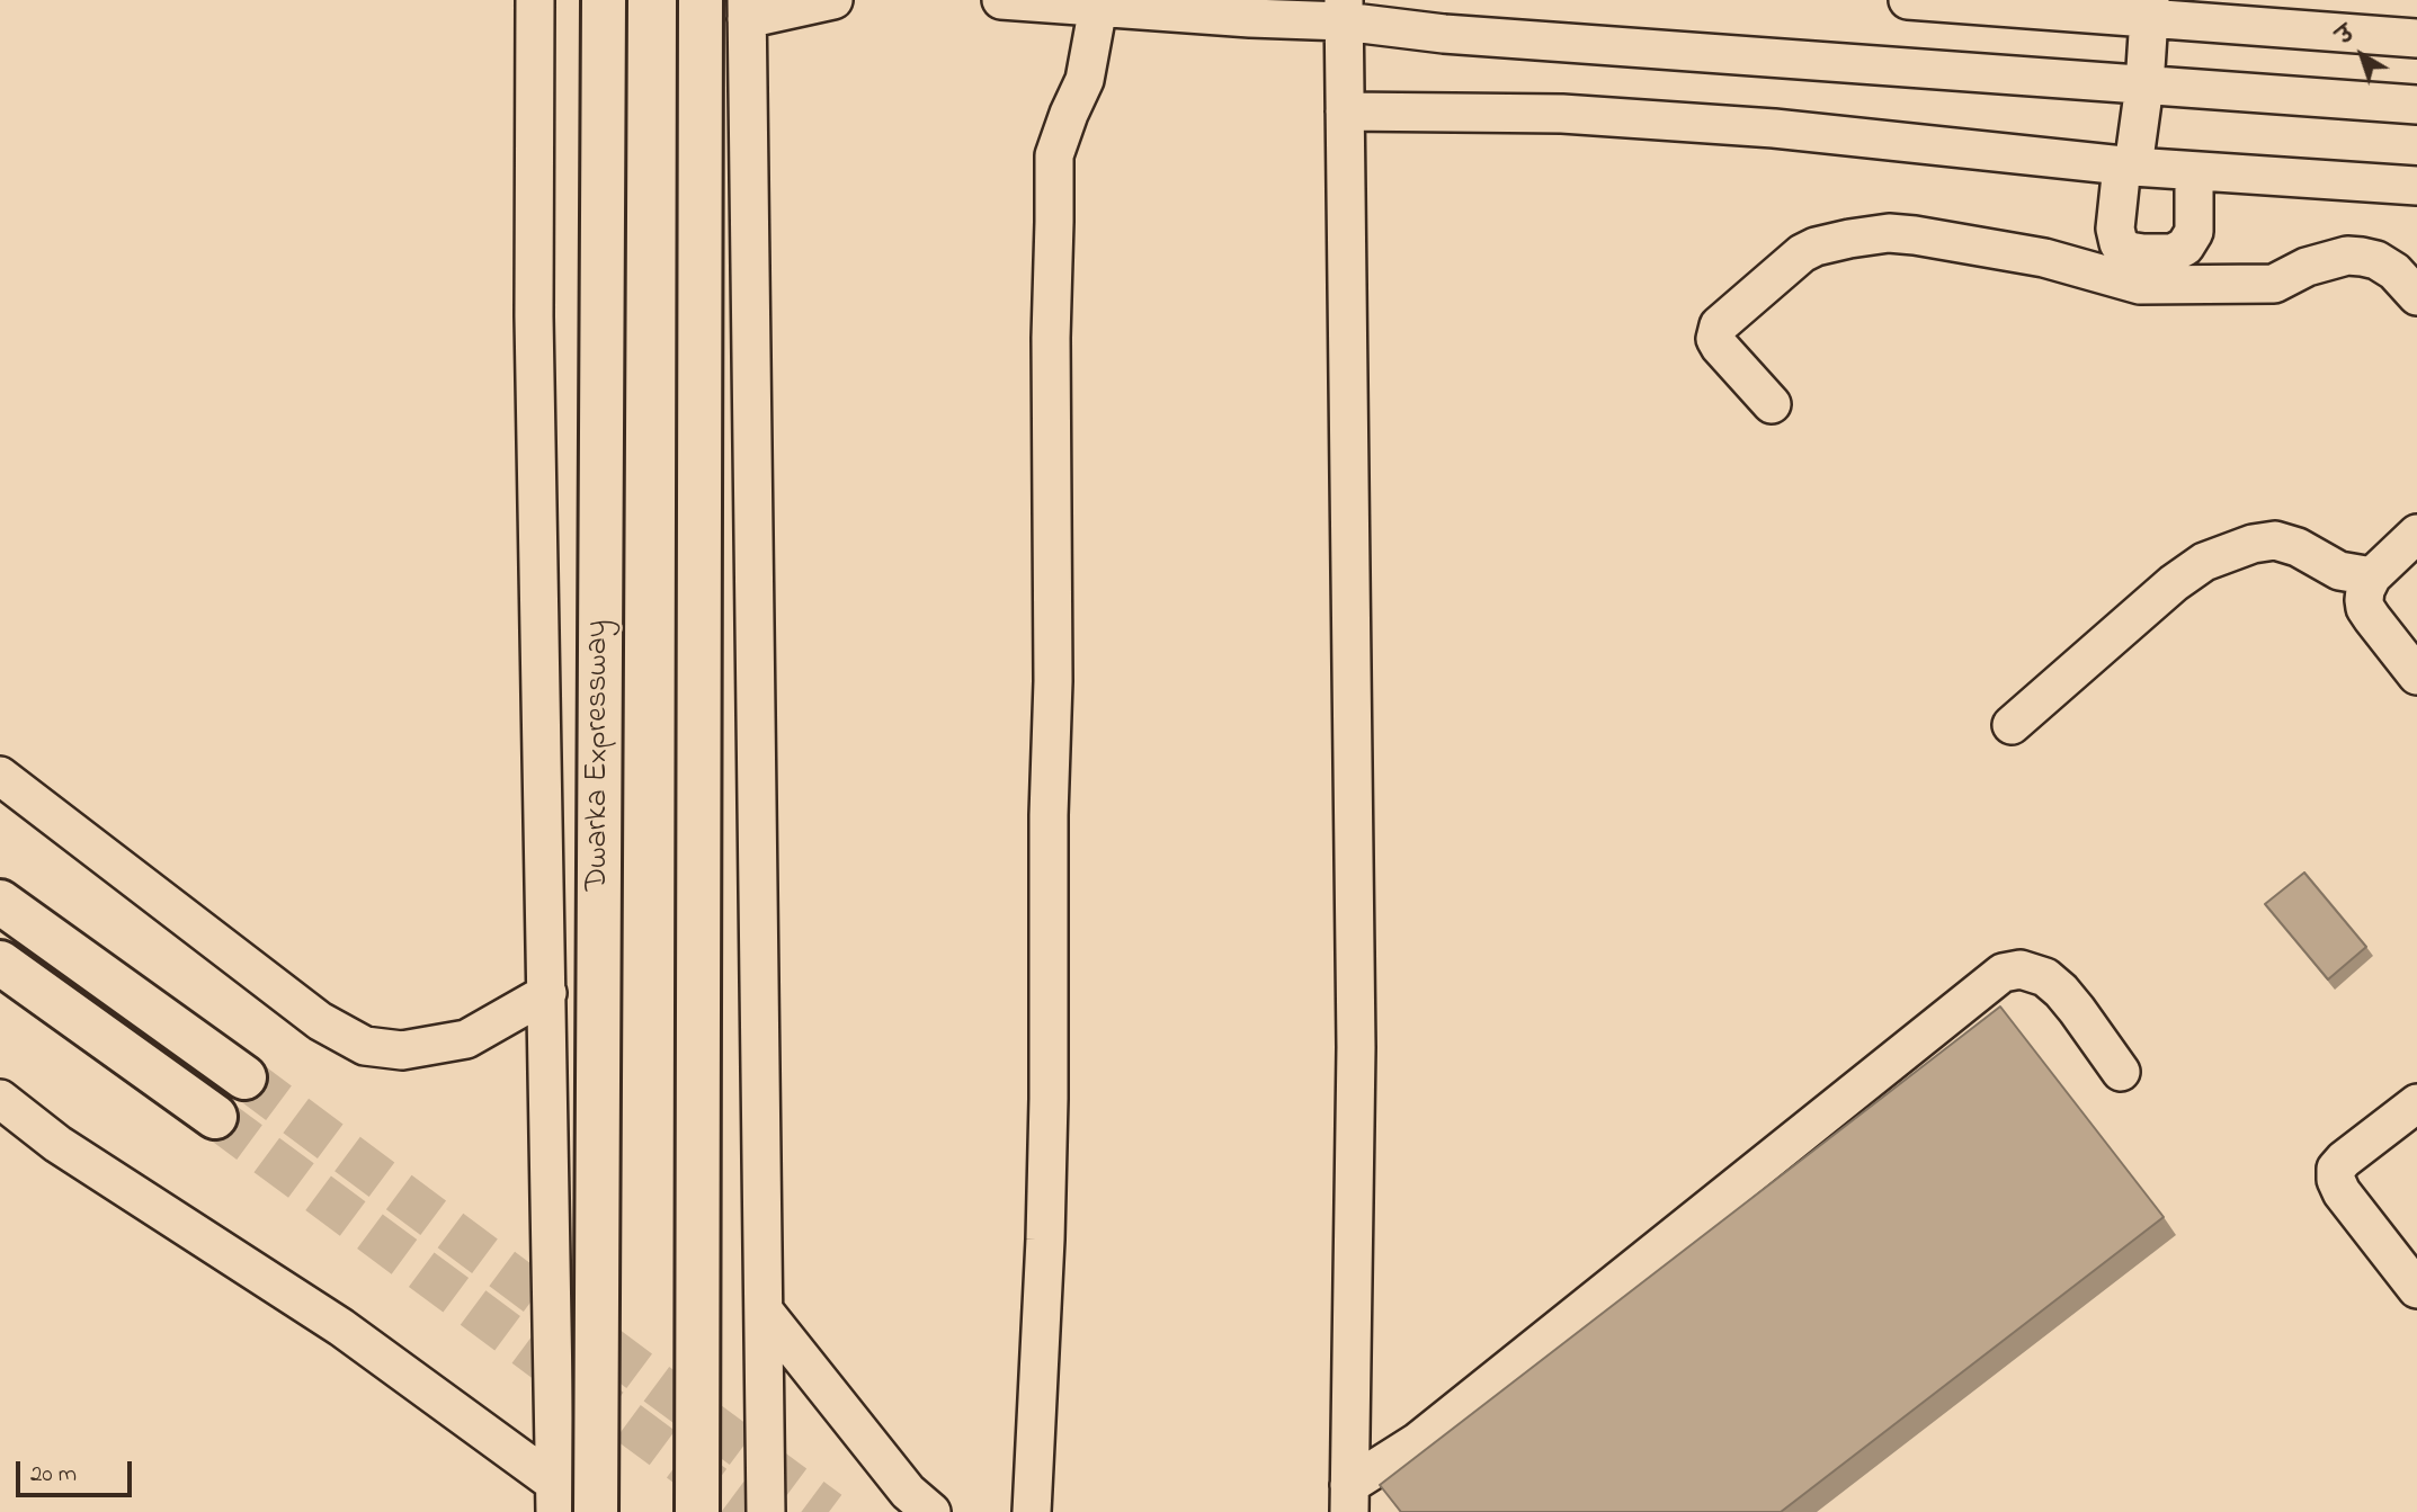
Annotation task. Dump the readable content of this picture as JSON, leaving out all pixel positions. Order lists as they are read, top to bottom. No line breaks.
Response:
{"streets":{"main road":["Dwarka Expressway"]},"scale_bar":"20 m","north":"top left"}
